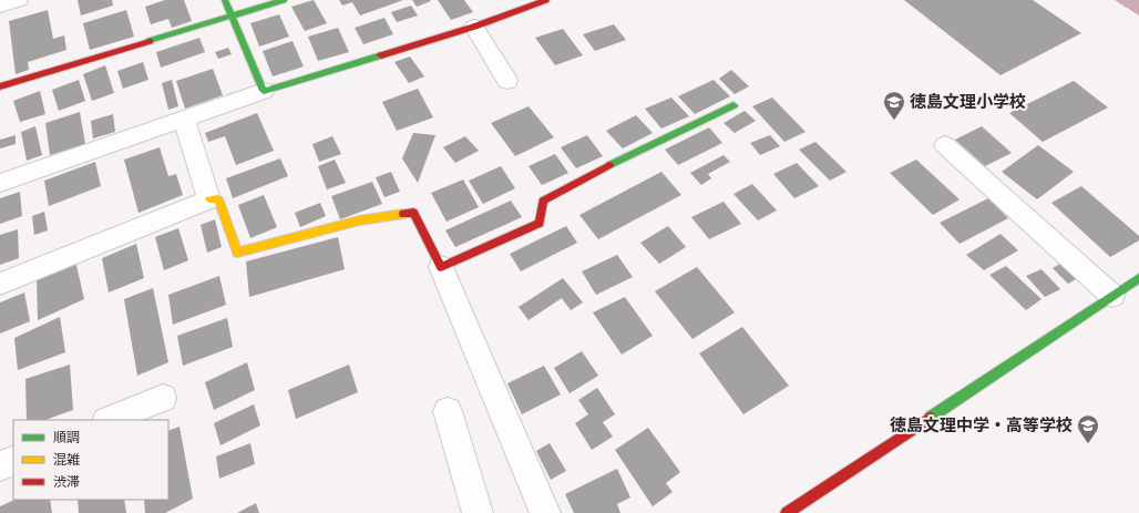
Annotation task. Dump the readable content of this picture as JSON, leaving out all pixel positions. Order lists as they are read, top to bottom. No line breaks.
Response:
{"places":{"school or university":["徳島文理小学校","徳島文理中学・高等学校"]},"legend":["順調","混雑","渋滞"]}
